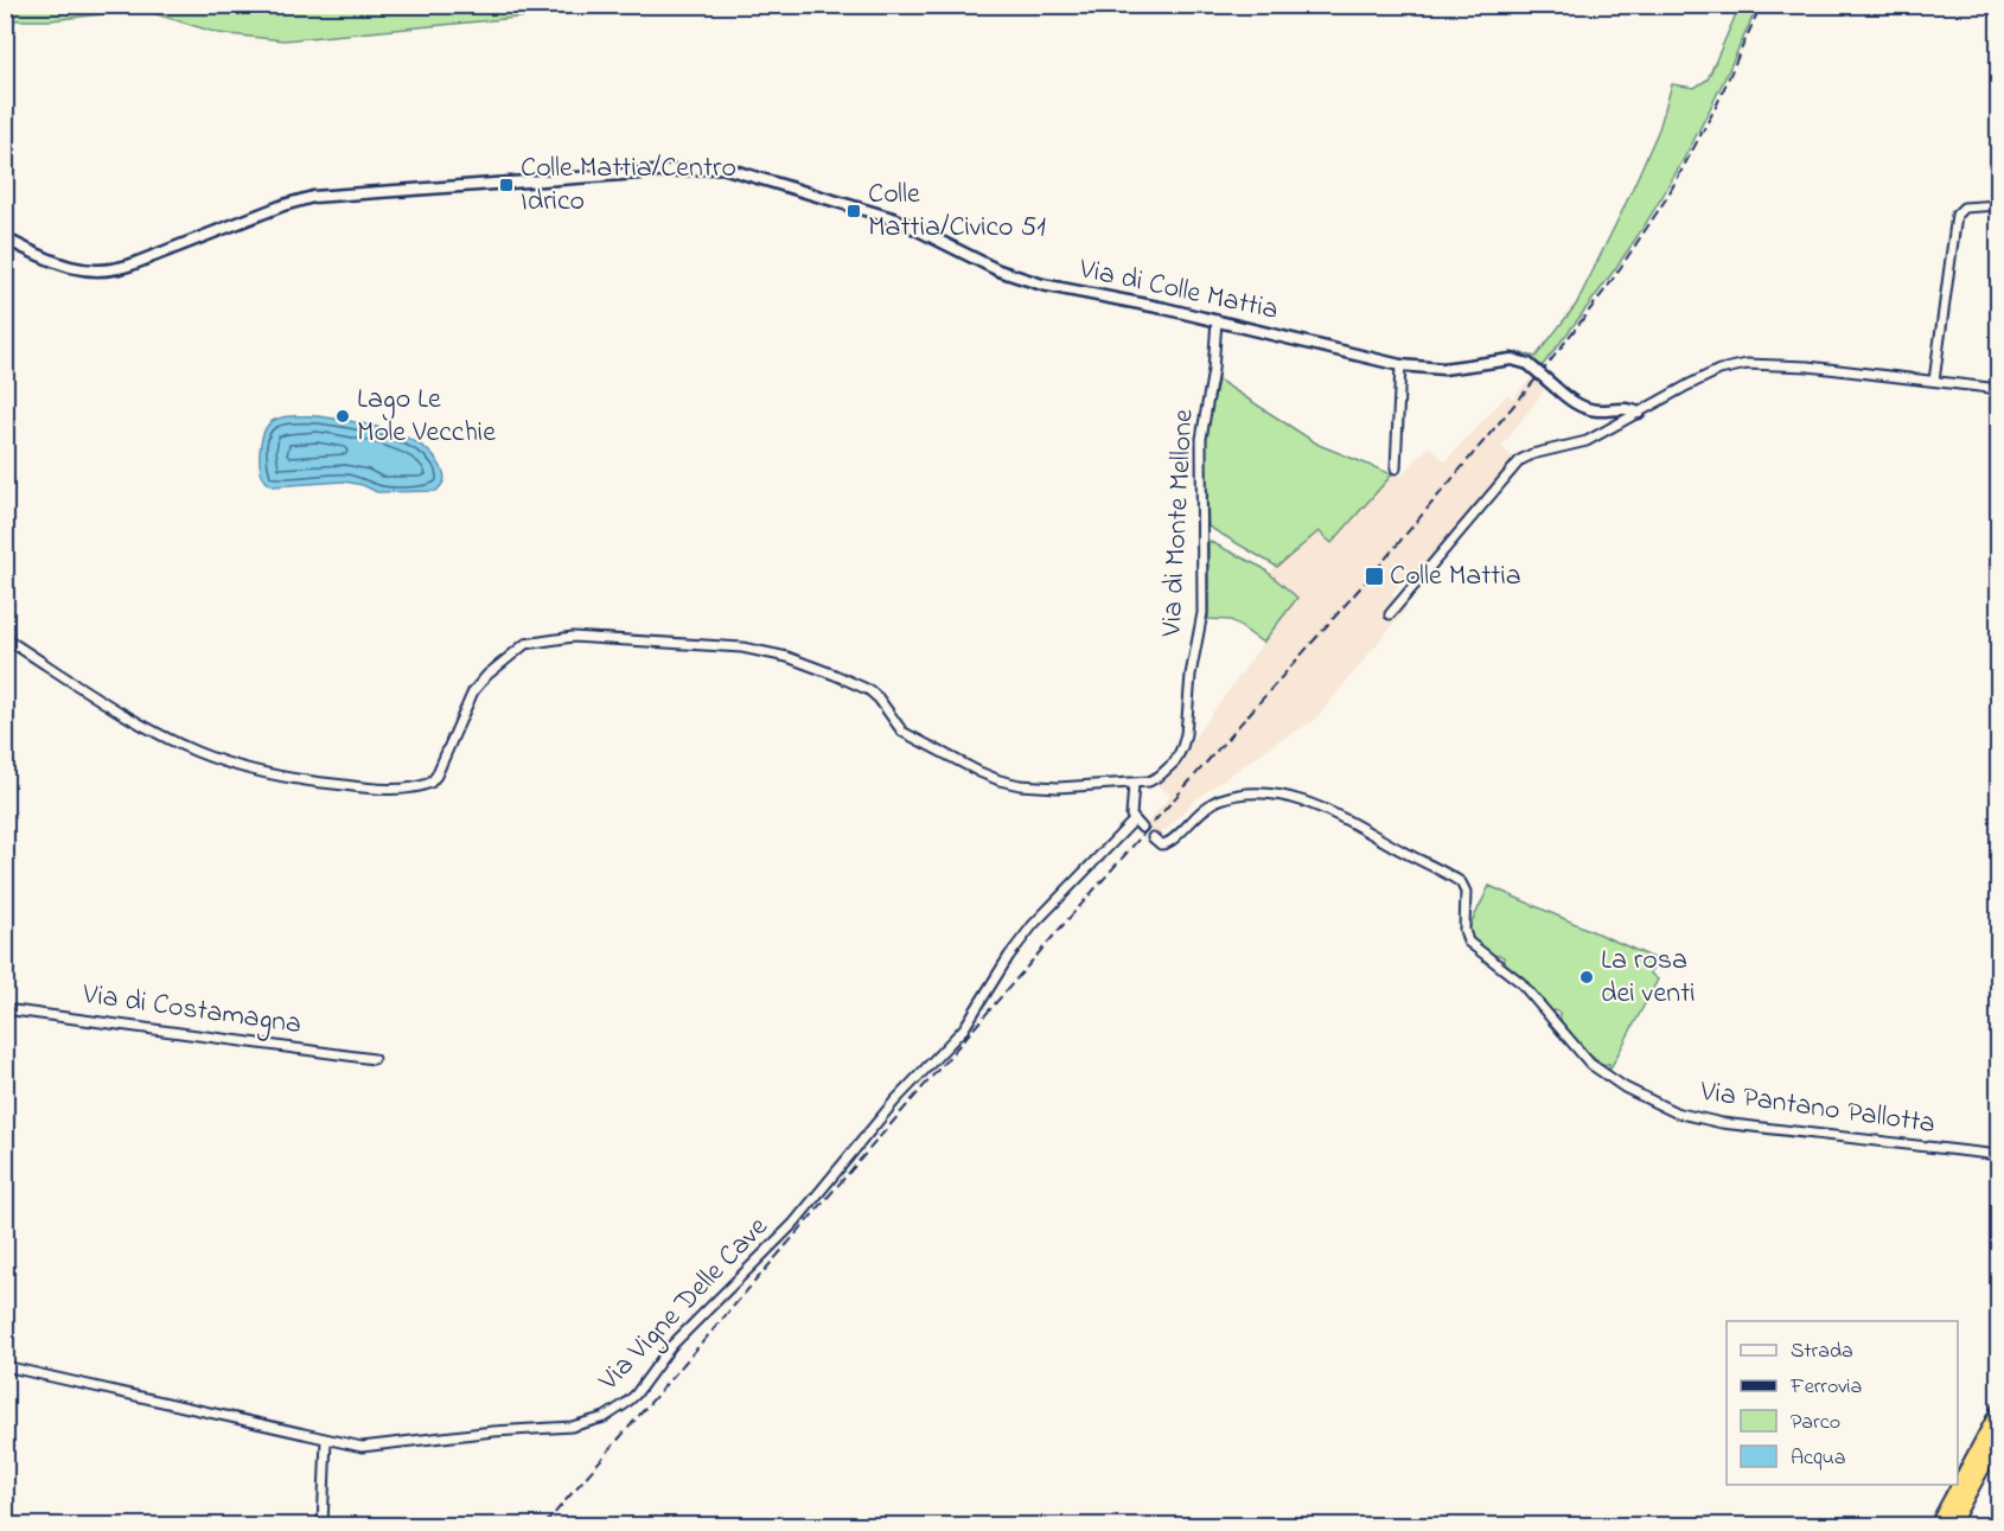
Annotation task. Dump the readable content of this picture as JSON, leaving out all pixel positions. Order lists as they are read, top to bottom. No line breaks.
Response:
{"streets":{"street":["Via di Colle Mattia","Via di Monte Mellone","Via di Costamagna","Via Pantano Pallotta","Via Vigne Delle Cave"]},"crossings":[["Via di Colle Mattia","Via di Monte Mellone"]],"places":{"transit":["Colle Mattia/Centro Idrico","Colle Mattia/Civico 51","Colle Mattia"],"other":["Lago Le Mole Vecchie","La rosa dei venti"]},"legend":["Strada","Ferrovia","Parco","Acqua"]}
